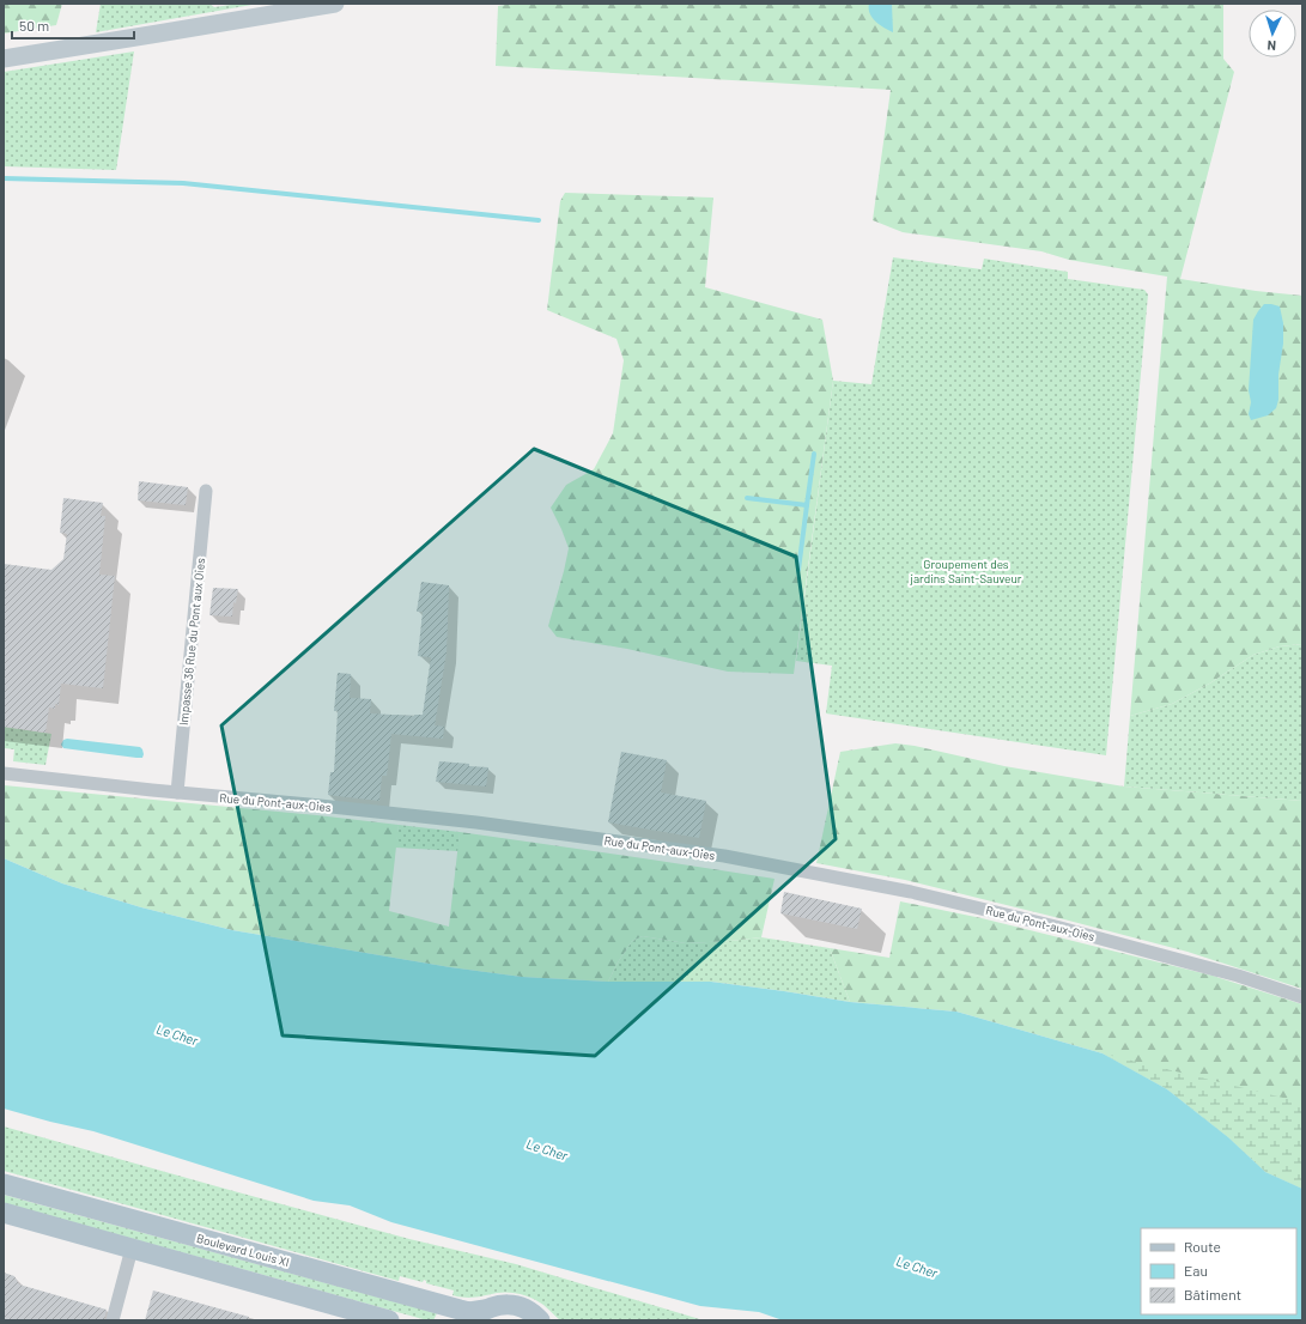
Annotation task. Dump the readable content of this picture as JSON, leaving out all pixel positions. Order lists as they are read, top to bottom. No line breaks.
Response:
{"streets":{"main road":["Boulevard Louis XI"],"street":["Impasse 36 Rue du Pont aux Oies","Rue du Pont-aux-Oies"]},"crossings":[["Impasse 36 Rue du Pont aux Oies","Rue du Pont-aux-Oies"]],"water":["Le Cher"],"parks":["Groupement des jardins Saint-Sauveur"],"legend":["Route","Eau","Bâtiment"],"scale_bar":"50 m","north":"bottom"}
